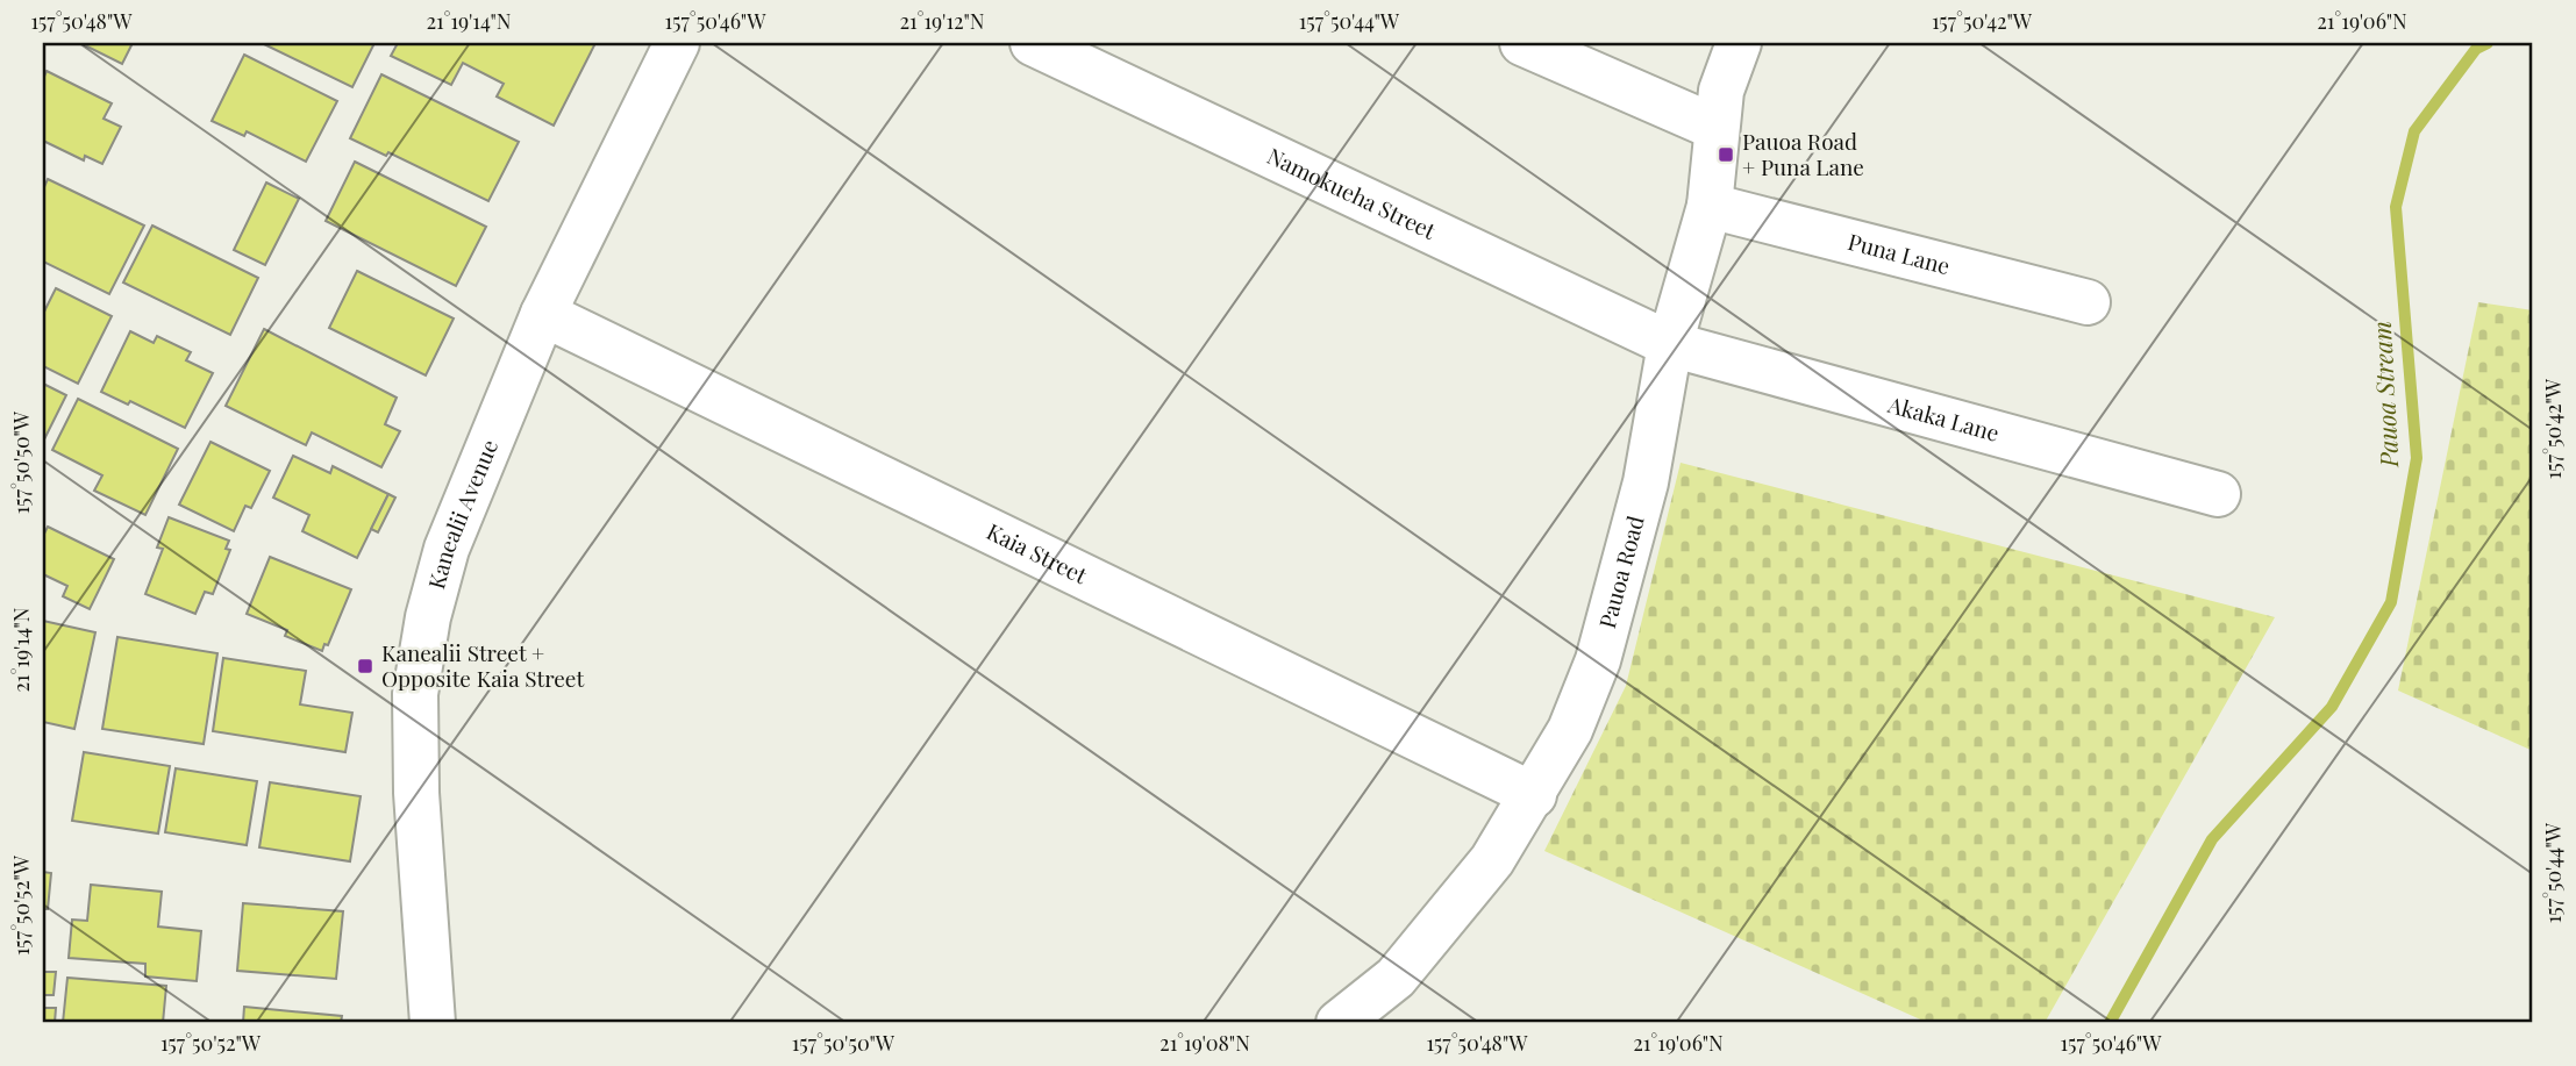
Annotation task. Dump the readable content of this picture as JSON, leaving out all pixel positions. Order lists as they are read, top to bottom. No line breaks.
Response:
{"streets":{"street":["Namokueha Street","Puna Lane","Akaka Lane","Kanealii Avenue","Kaia Street","Pauoa Road"]},"crossings":[["Namokueha Street","Akaka Lane"],["Namokueha Street","Pauoa Road"],["Puna Lane","Pauoa Road"],["Akaka Lane","Pauoa Road"],["Kanealii Avenue","Kaia Street"],["Kaia Street","Pauoa Road"]],"water":["Pauoa Stream"],"places":{"transit":["Pauoa Road + Puna Lane","Kanealii Street + Opposite Kaia Street"]},"coordinates":["157°50'48\"W","21°19'14\"N","157°50'46\"W","21°19'12\"N","157°50'44\"W","157°50'42\"W","21°19'06\"N","157°50'50\"W","157°50'52\"W","21°19'08\"N"]}
